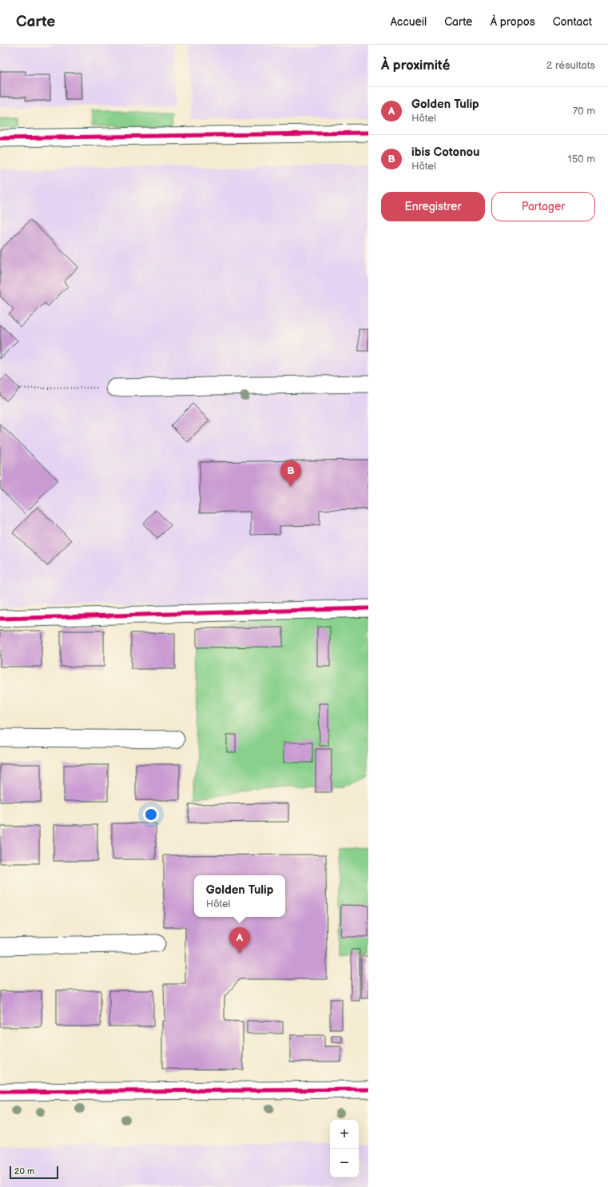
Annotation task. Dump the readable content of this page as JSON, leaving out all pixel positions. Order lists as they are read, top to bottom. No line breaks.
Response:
{"scale_bar":"20 m","page":{"header":"Carte","nav":["Accueil","Carte","À propos","Contact"],"heading":["À proximité","2 résultats"],"list":[{"mark":"A","name":"Golden Tulip","note":"Hôtel","value":"70 m"},{"mark":"B","name":"ibis Cotonou","note":"Hôtel","value":"150 m"}],"buttons":["Enregistrer","Partager"],"pins":["B","A"],"popup":["Golden Tulip","Hôtel"],"map_buttons":["+","−"],"scale":"20 m"}}
